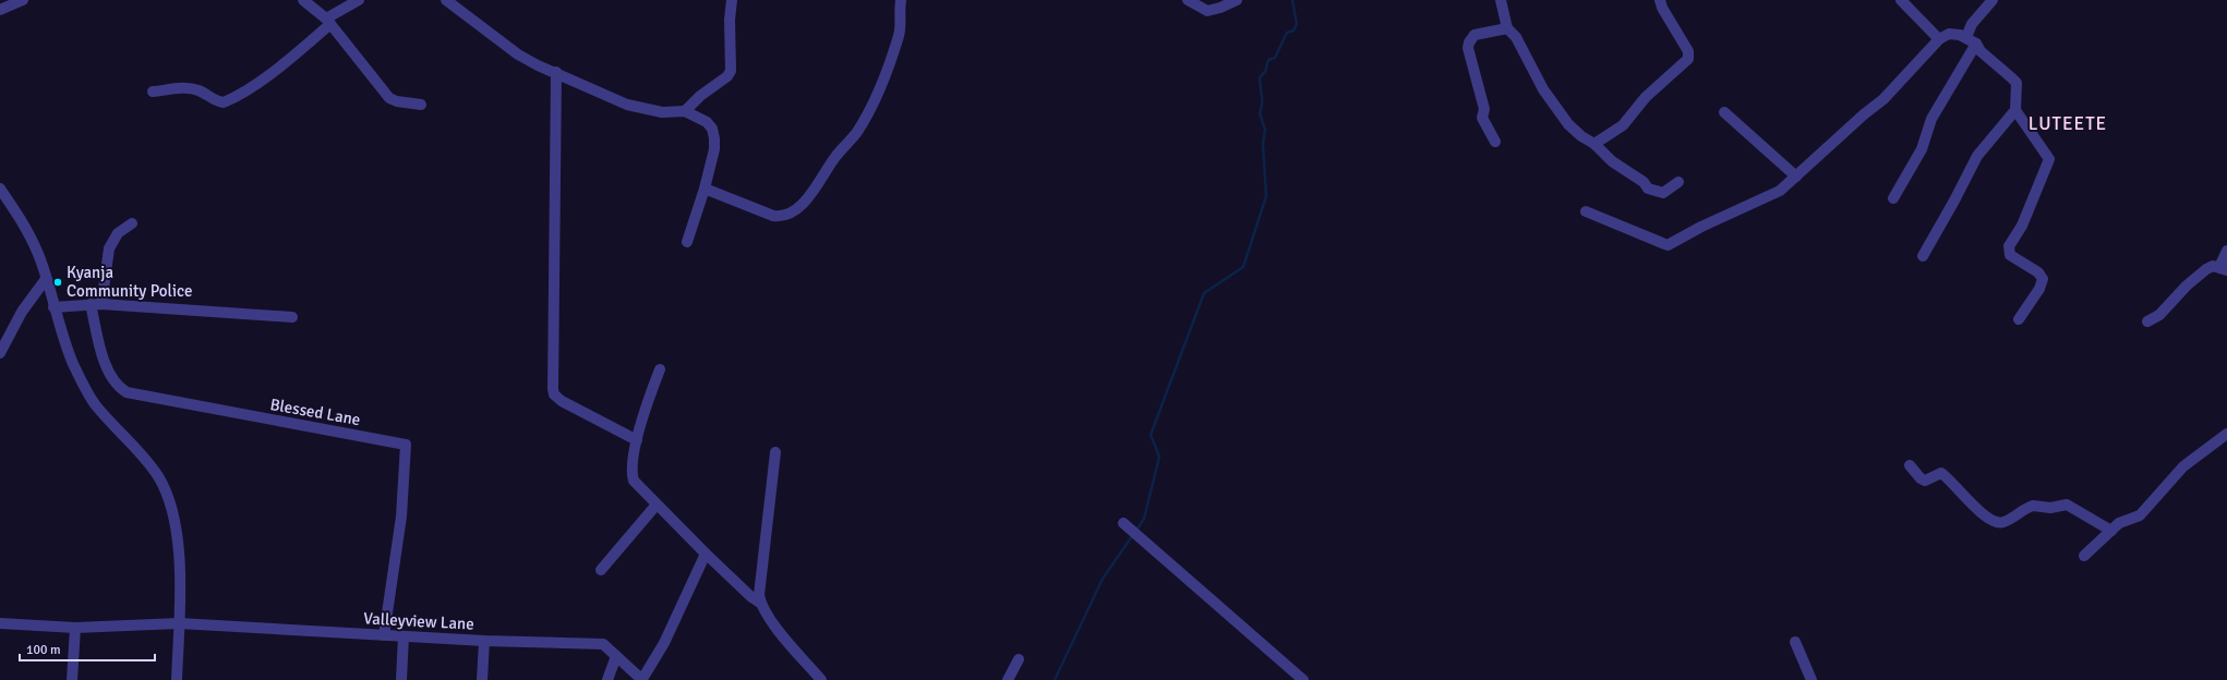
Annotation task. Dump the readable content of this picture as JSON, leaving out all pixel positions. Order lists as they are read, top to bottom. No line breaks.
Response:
{"streets":{"street":["Blessed Lane","Valleyview Lane"]},"crossings":[["Blessed Lane","Valleyview Lane"]],"districts":["LUTEETE"],"places":["Kyanja Community Police"],"scale_bar":"100 m"}
